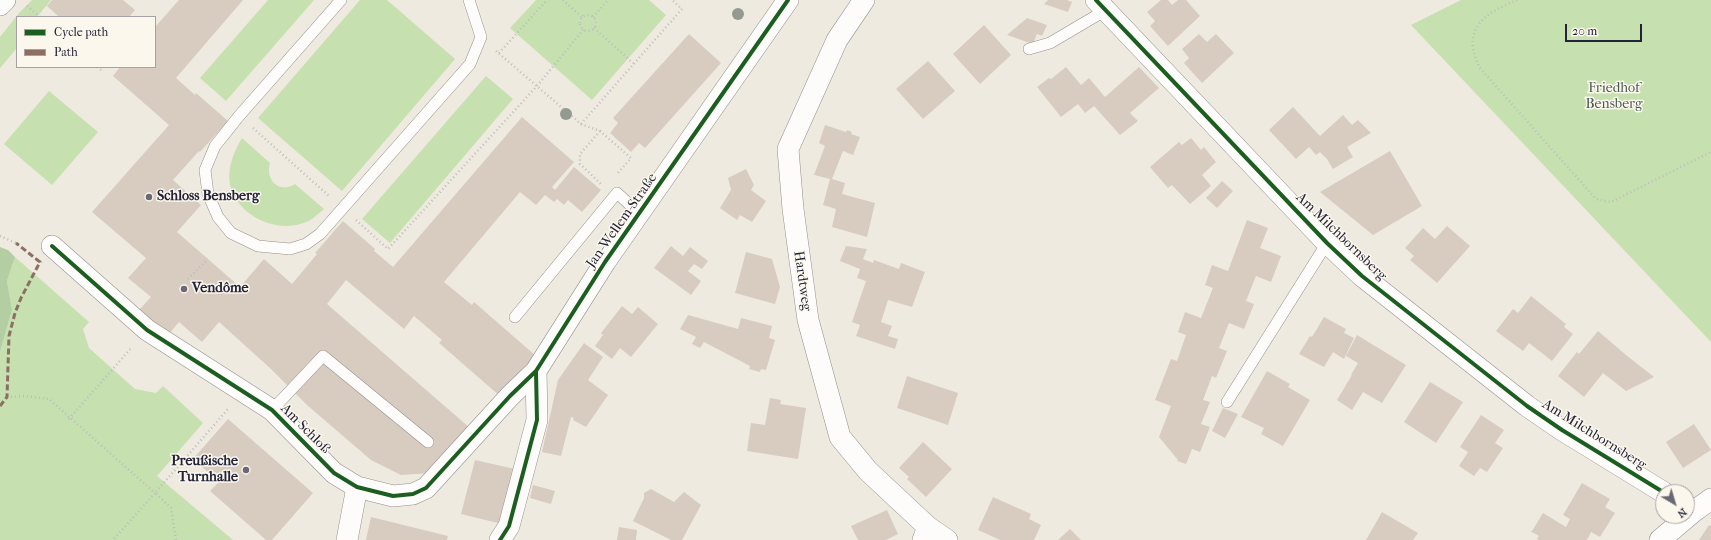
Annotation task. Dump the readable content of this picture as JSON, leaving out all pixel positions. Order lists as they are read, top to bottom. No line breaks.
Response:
{"streets":{"street":["Jan-Wellem-Straße","Am Milchbornsberg","Hardtweg","Am Schloß"]},"crossings":[["Jan-Wellem-Straße","Am Schloß"]],"parks":["Friedhof Bensberg"],"places":["Schloss Bensberg","Vendôme","Preußische Turnhalle"],"legend":["Cycle path","Path"],"scale_bar":"20 m","north":"bottom right"}
